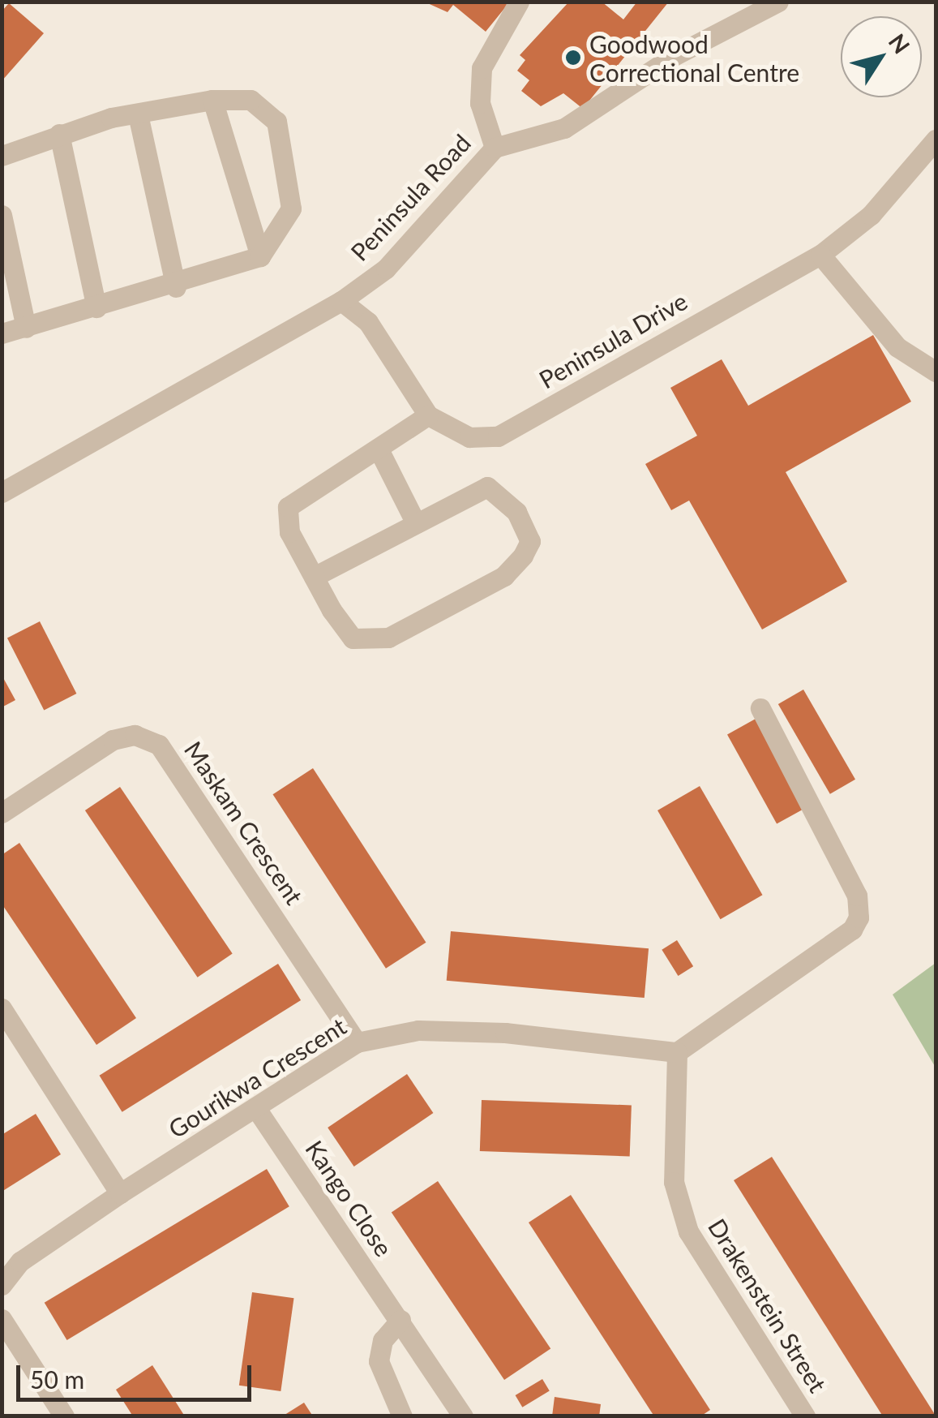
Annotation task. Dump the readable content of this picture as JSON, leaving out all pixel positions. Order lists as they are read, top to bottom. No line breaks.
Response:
{"streets":{"street":["Peninsula Road","Peninsula Drive","Maskam Crescent","Gourikwa Crescent","Kango Close","Drakenstein Street"]},"crossings":[["Maskam Crescent","Gourikwa Crescent"],["Gourikwa Crescent","Kango Close"],["Gourikwa Crescent","Drakenstein Street"]],"places":["Goodwood Correctional Centre"],"scale_bar":"50 m","north":"top right"}
